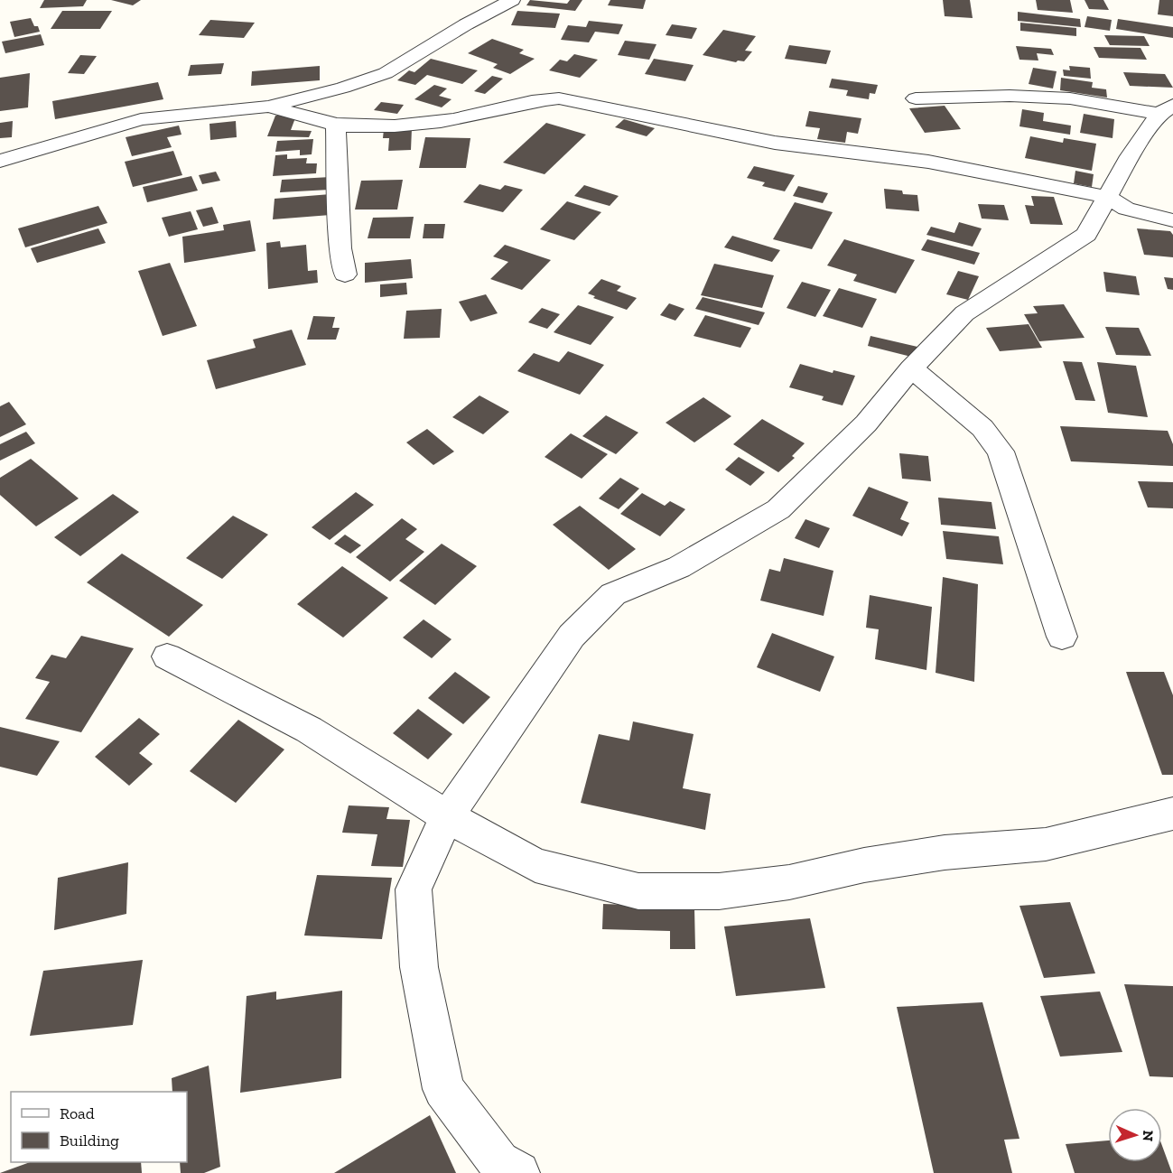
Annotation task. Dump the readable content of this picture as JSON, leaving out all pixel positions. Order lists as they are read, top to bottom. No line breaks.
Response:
{"legend":["Road","Building"],"north":"right"}
